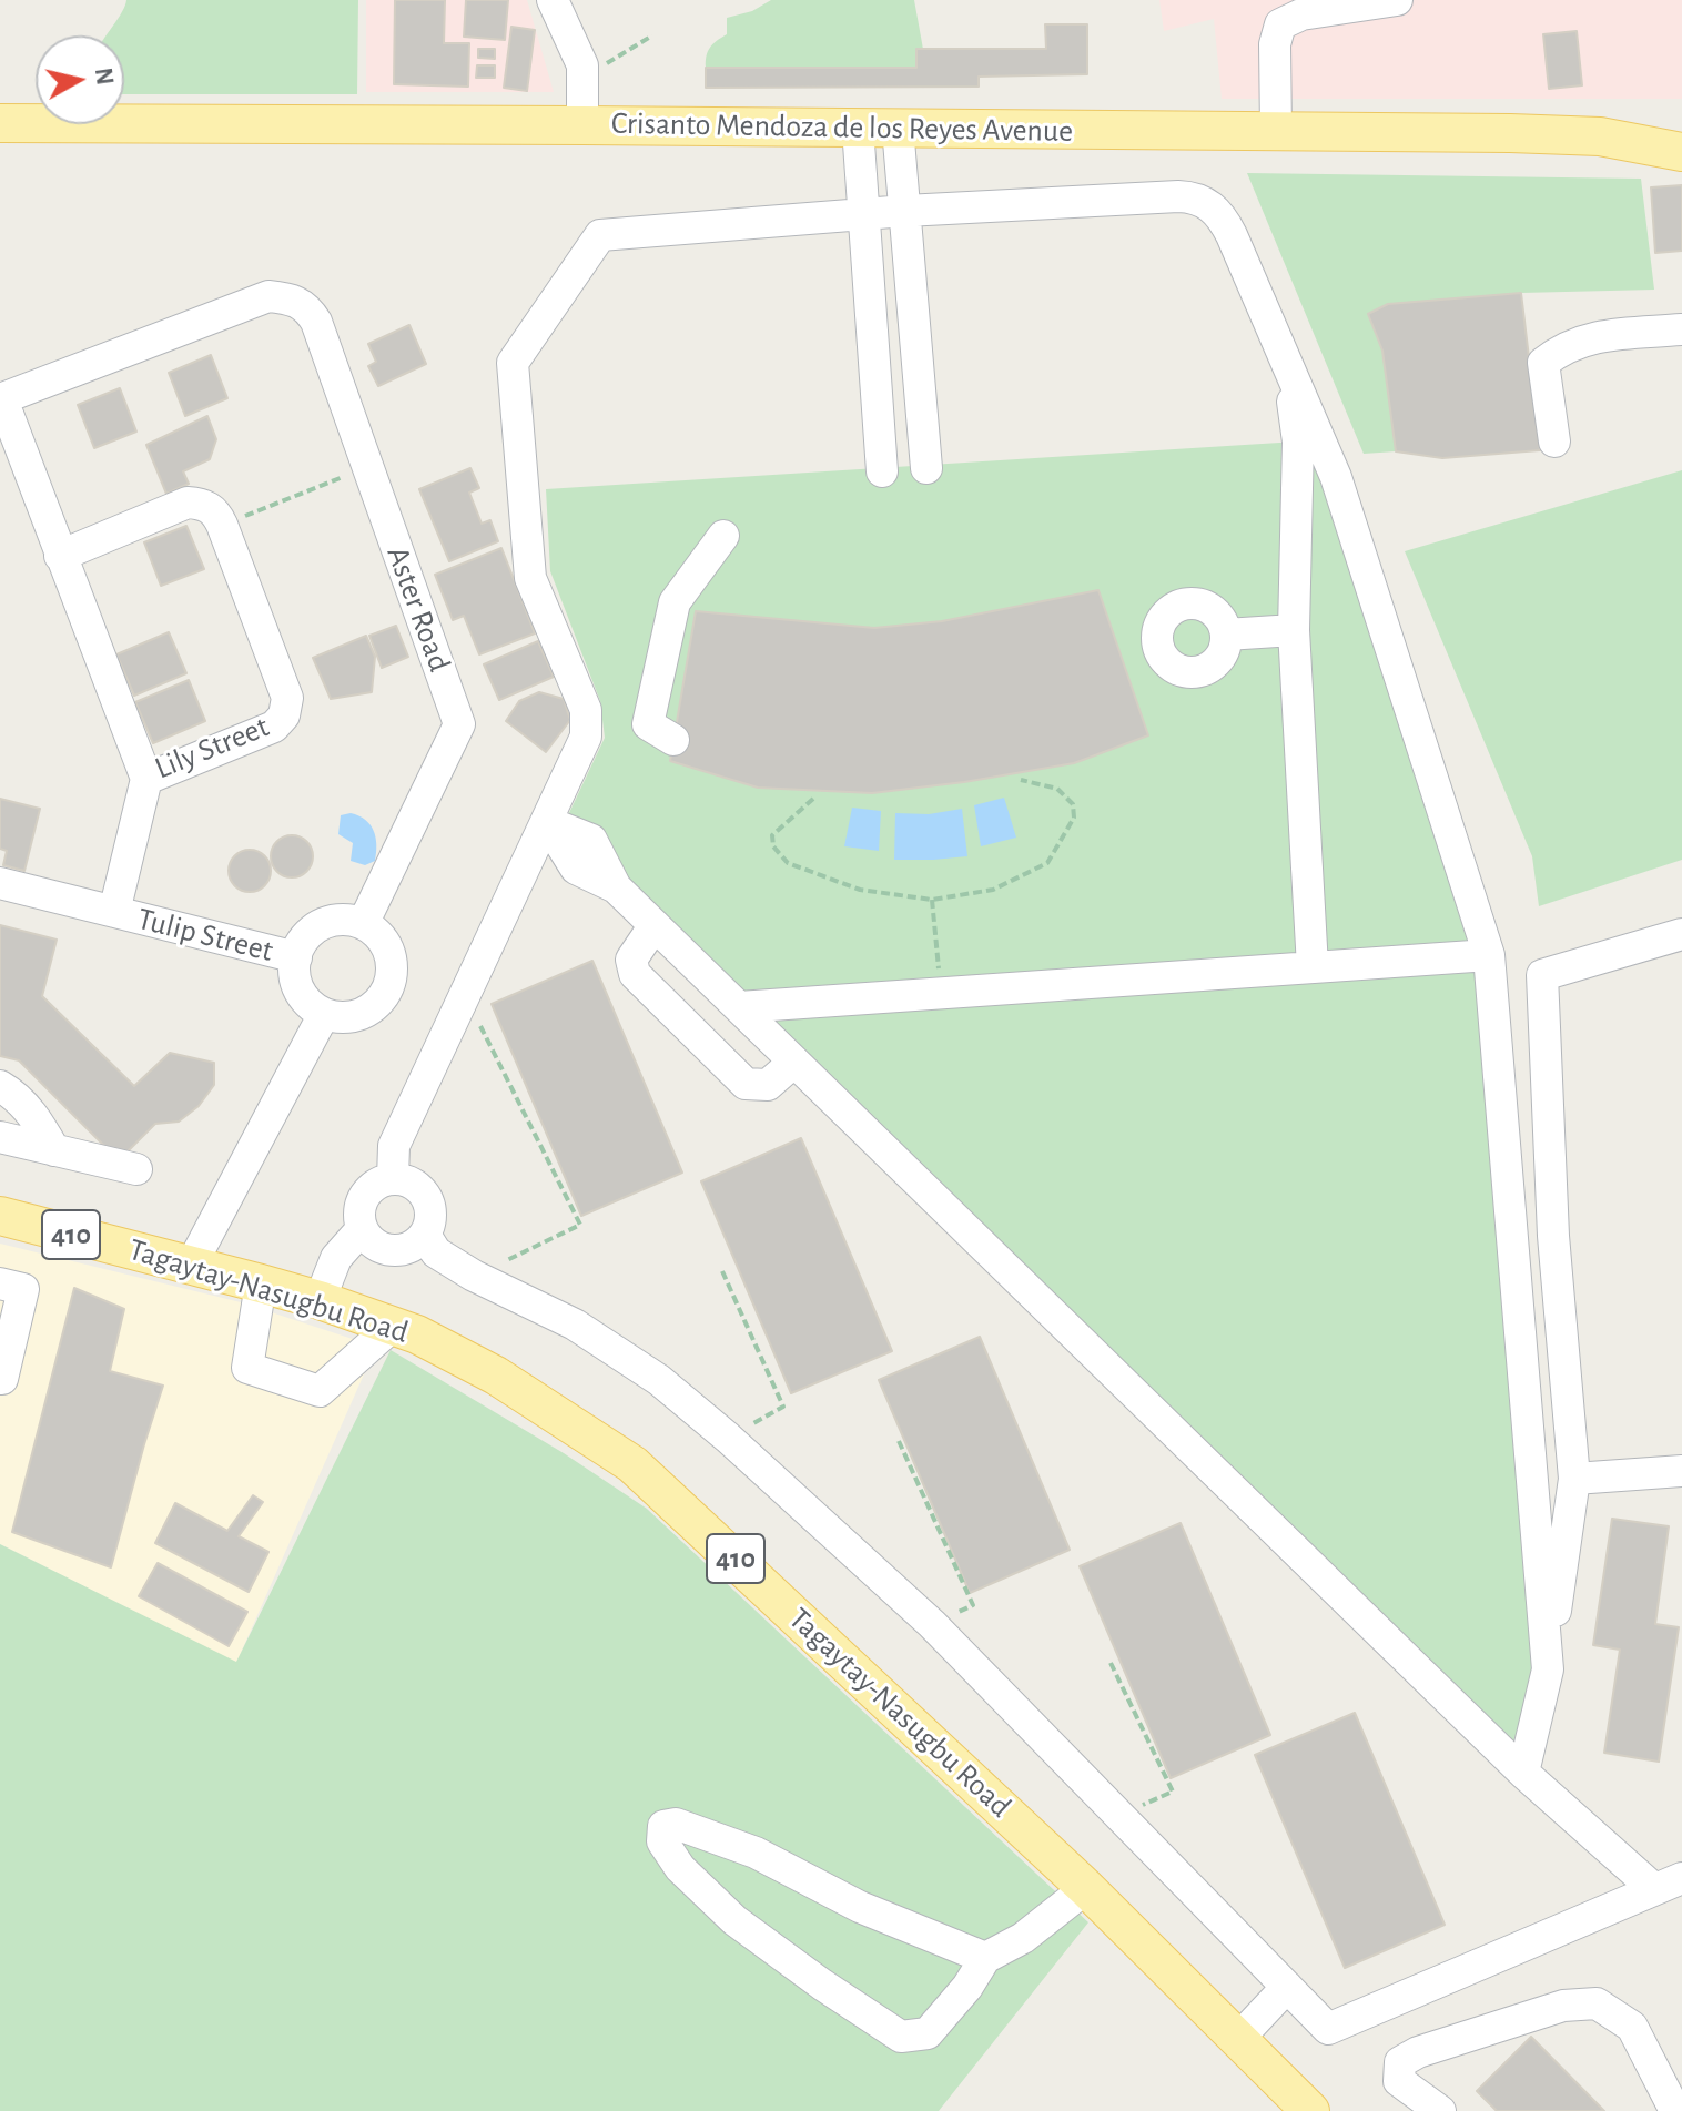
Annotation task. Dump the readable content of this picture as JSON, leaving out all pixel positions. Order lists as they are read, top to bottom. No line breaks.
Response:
{"streets":{"main road":["Crisanto Mendoza de los Reyes Avenue","410","Tagaytay-Nasugbu Road"],"street":["Aster Road","Lily Street","Tulip Street"]},"crossings":[["Aster Road","Lily Street"],["Aster Road","Tulip Street"],["Lily Street","Tulip Street"]],"north":"right"}
